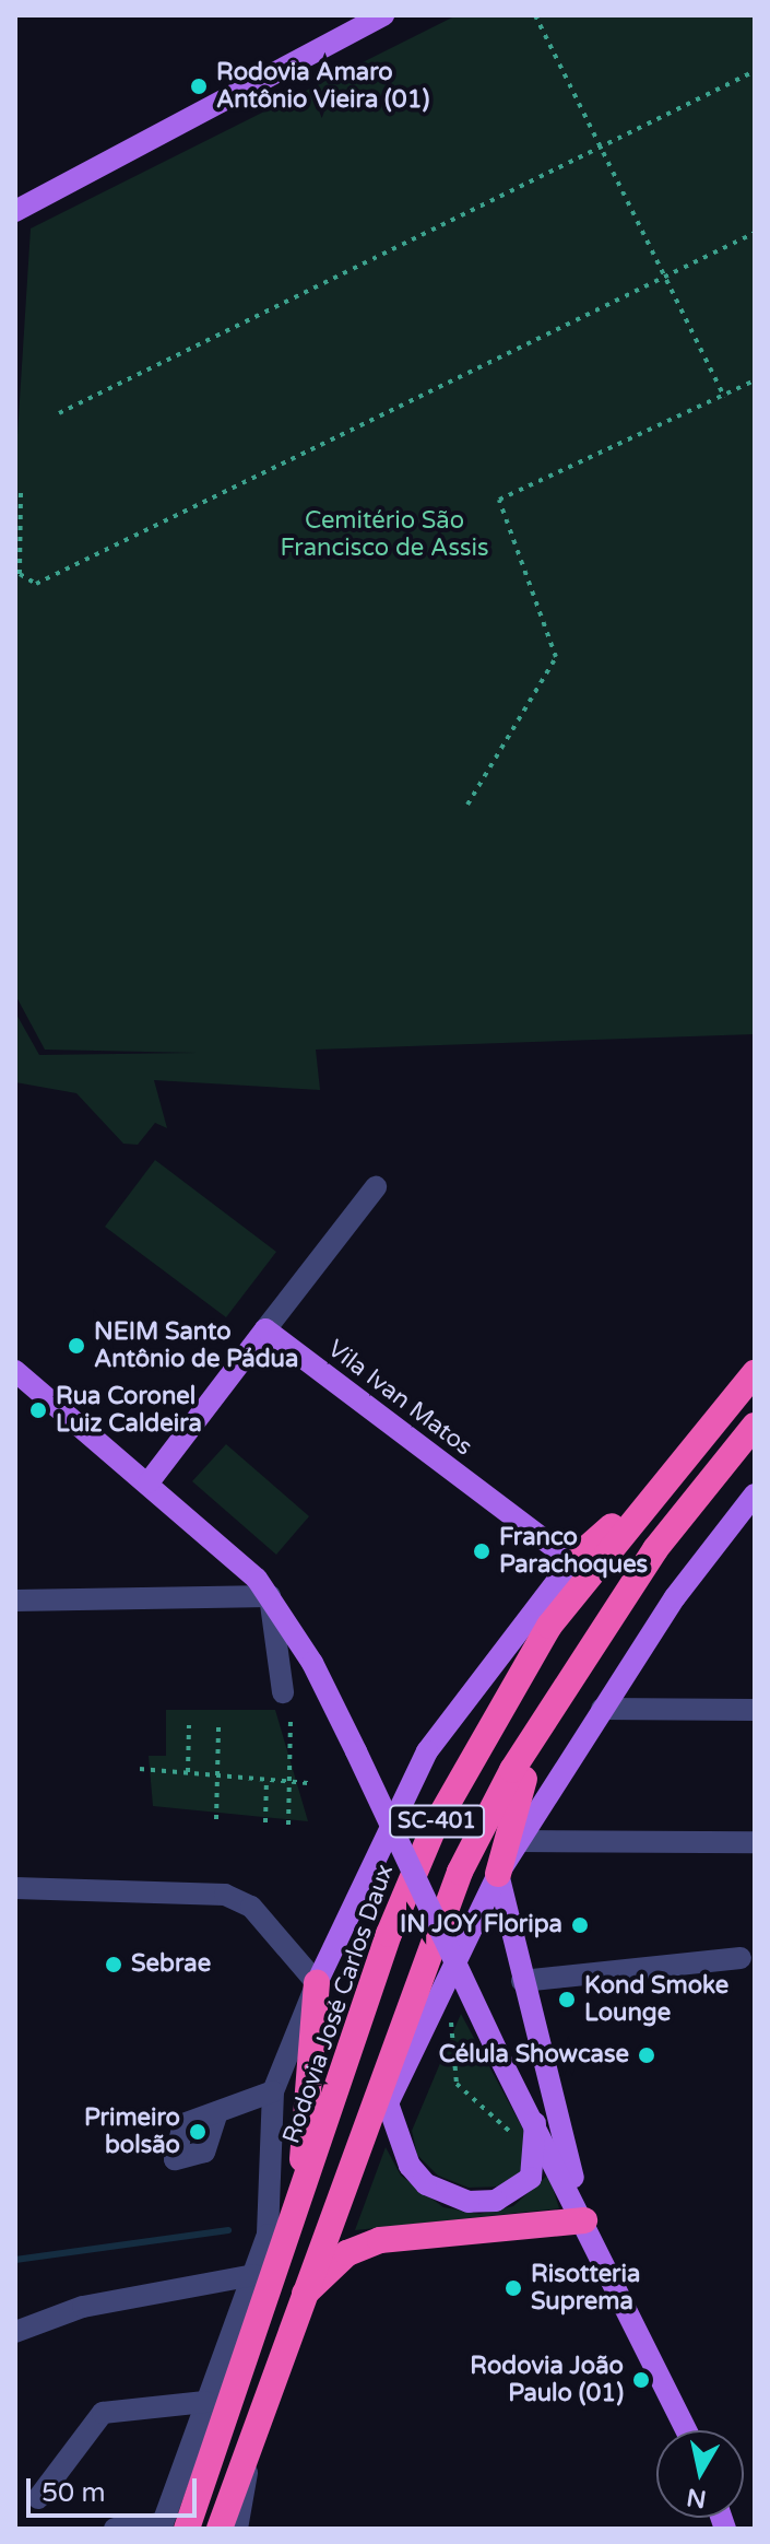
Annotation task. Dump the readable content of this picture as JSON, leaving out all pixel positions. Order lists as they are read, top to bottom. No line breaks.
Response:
{"streets":{"highway":["SC-401","Rodovia José Carlos Daux"],"main road":["Vila Ivan Matos"]},"parks":["Cemitério São Francisco de Assis"],"places":["Rodovia Amaro Antônio Vieira (01)","NEIM Santo Antônio de Pádua","Rua Coronel Luiz Caldeira","Franco Parachoques","IN JOY Floripa","Sebrae","Kond Smoke Lounge","Célula Showcase","Primeiro bolsão","Risotteria Suprema","Rodovia João Paulo (01)"],"scale_bar":"50 m","north":"bottom"}
